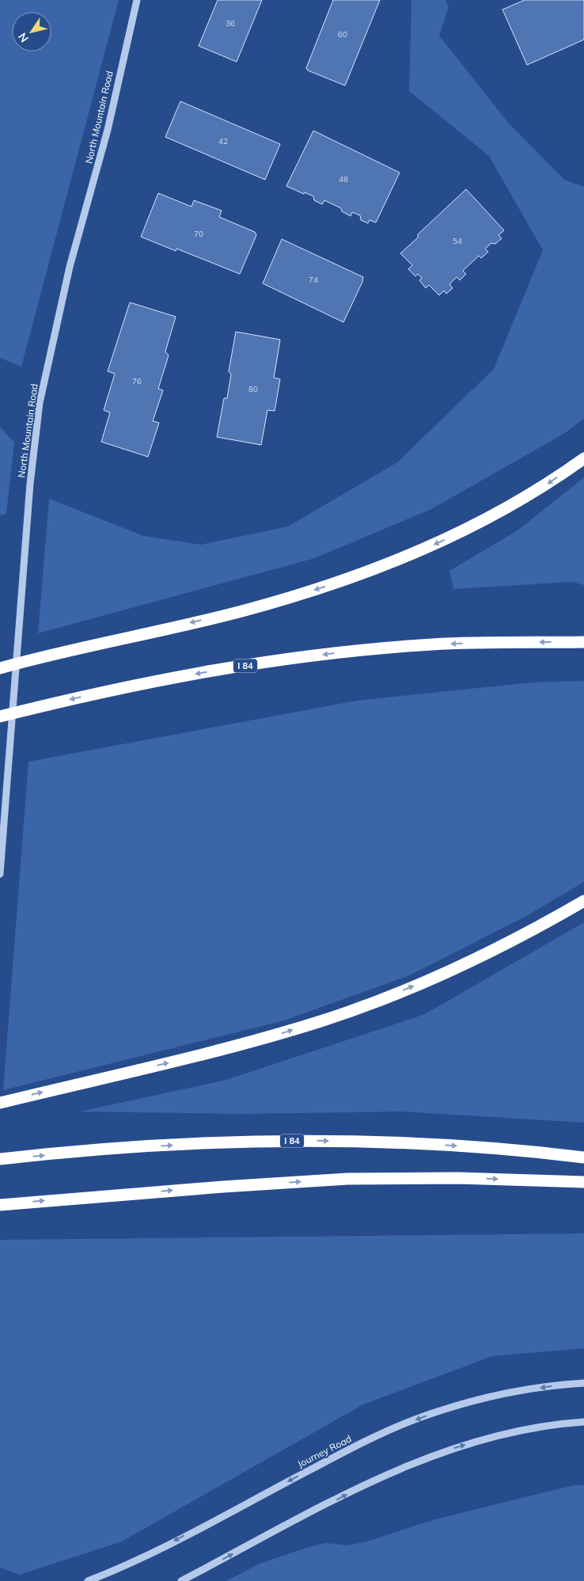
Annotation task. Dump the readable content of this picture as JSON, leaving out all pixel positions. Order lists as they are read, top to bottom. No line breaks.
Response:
{"streets":{"highway":["I 84"],"street":["North Mountain Road","Journey Road"]},"house_numbers":["36","60","42","48","70","54","74","76","80"],"north":"bottom left"}
